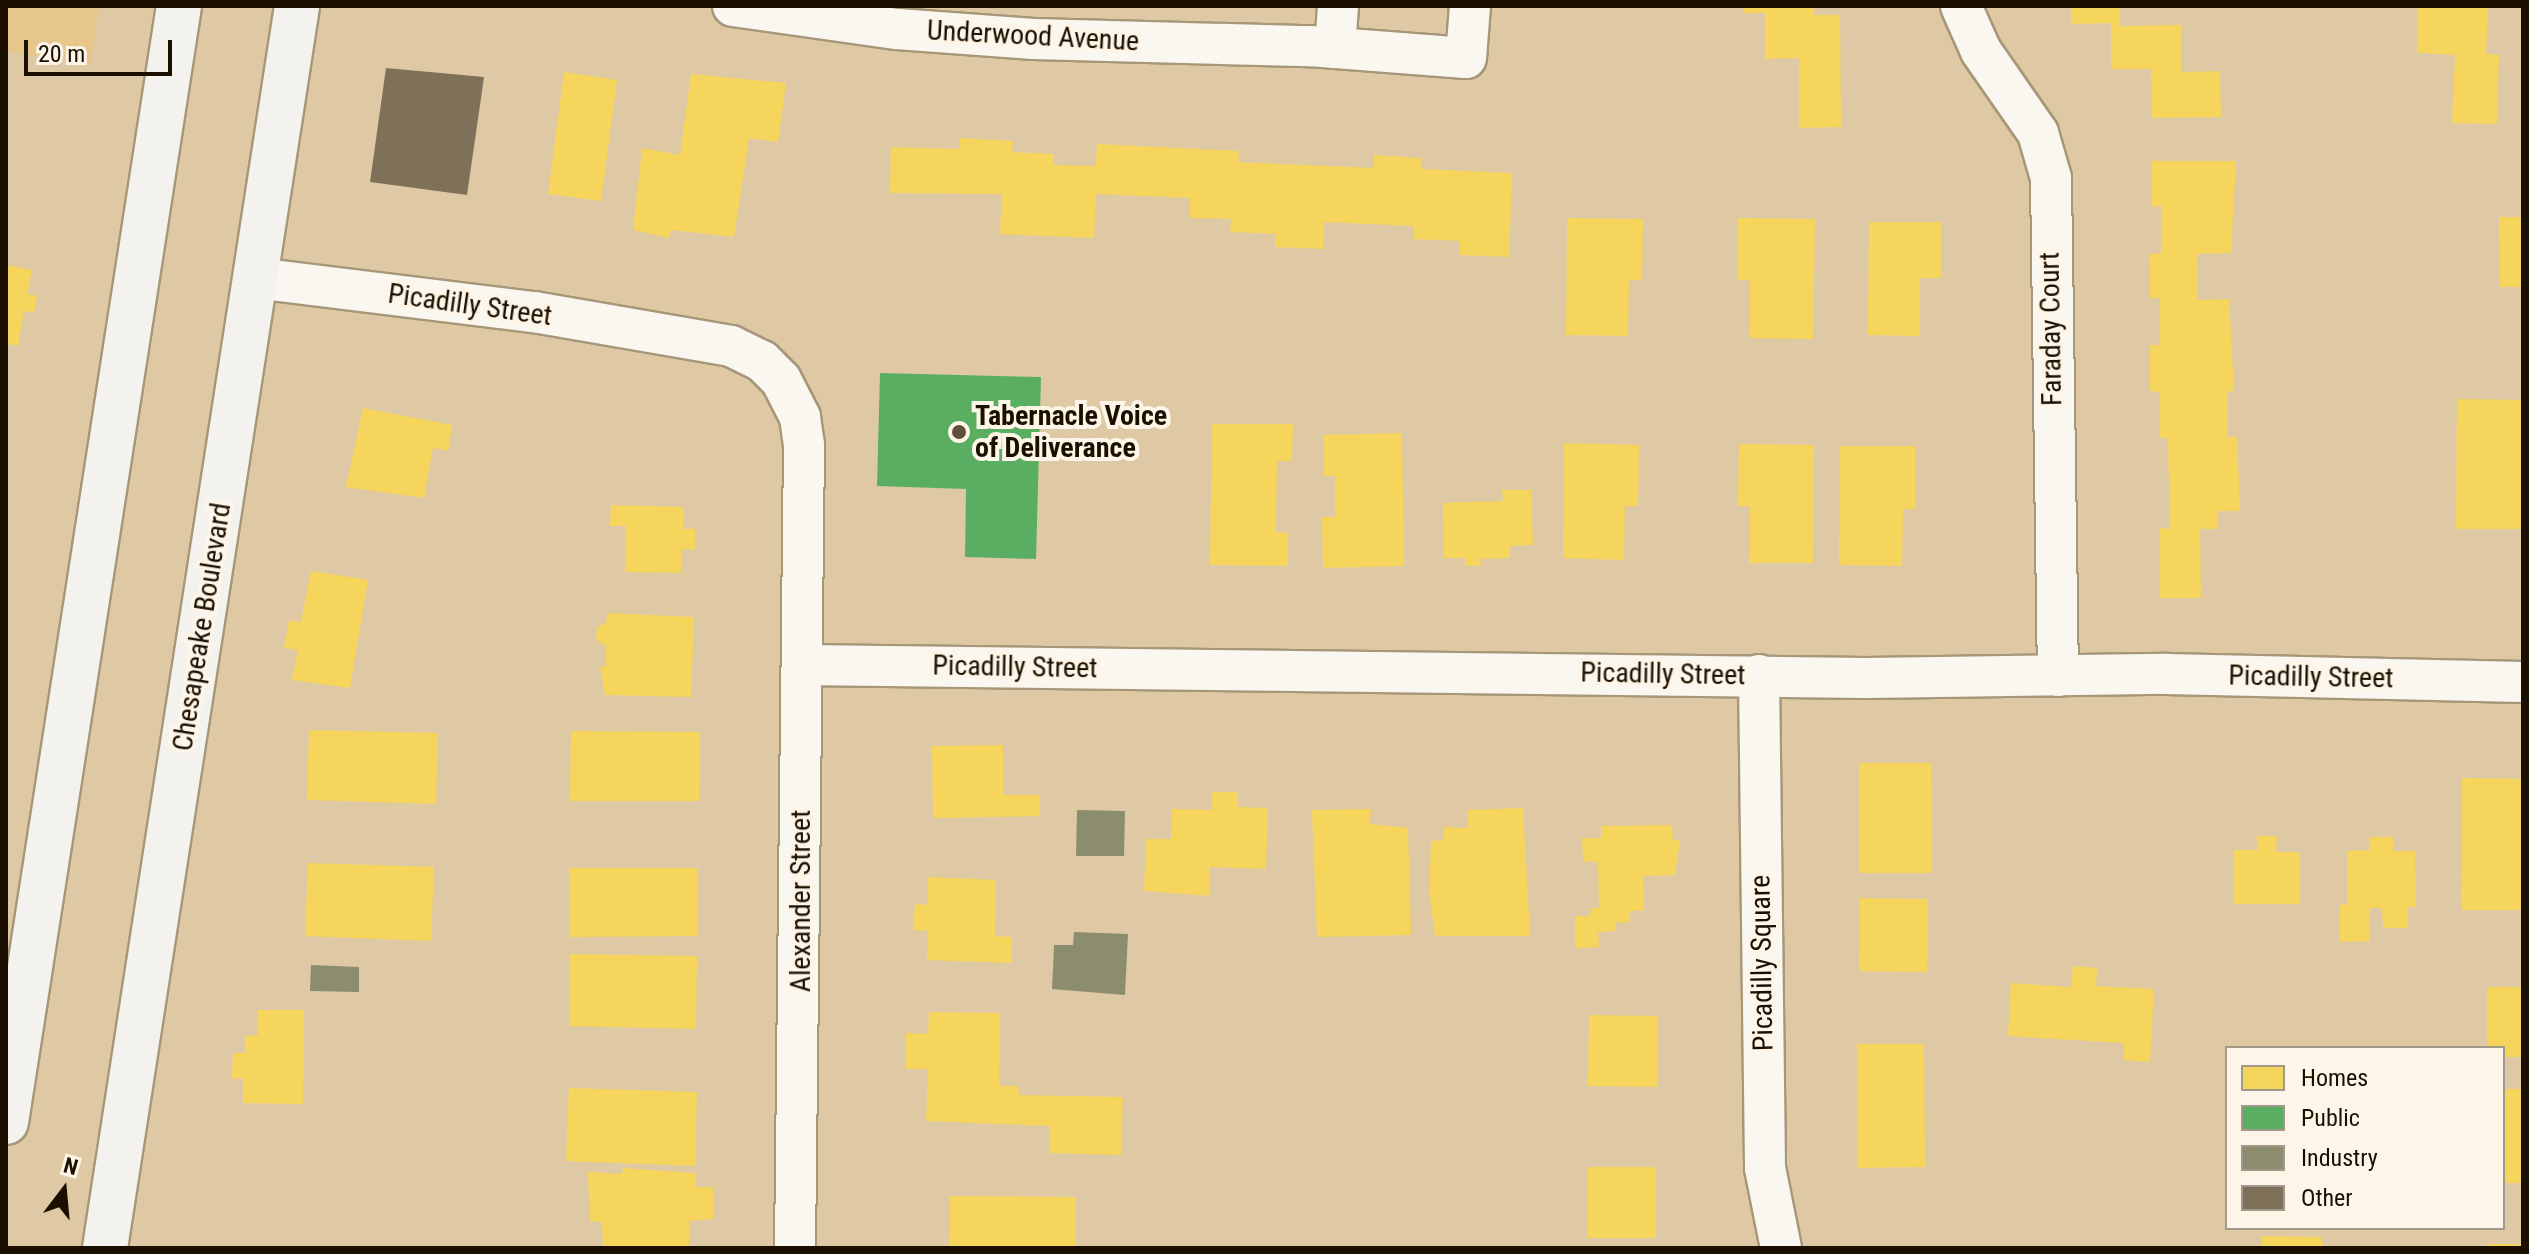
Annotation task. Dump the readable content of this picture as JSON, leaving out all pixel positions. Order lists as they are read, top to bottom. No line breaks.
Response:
{"streets":{"main road":["Chesapeake Boulevard"],"street":["Underwood Avenue","Picadilly Street","Faraday Court","Alexander Street","Picadilly Square"]},"crossings":[["Picadilly Street","Faraday Court"],["Picadilly Street","Chesapeake Boulevard"],["Picadilly Street","Alexander Street"],["Picadilly Street","Picadilly Square"]],"places":["Tabernacle Voice of Deliverance"],"legend":["Homes","Public","Industry","Other"],"scale_bar":"20 m","north":"top"}
